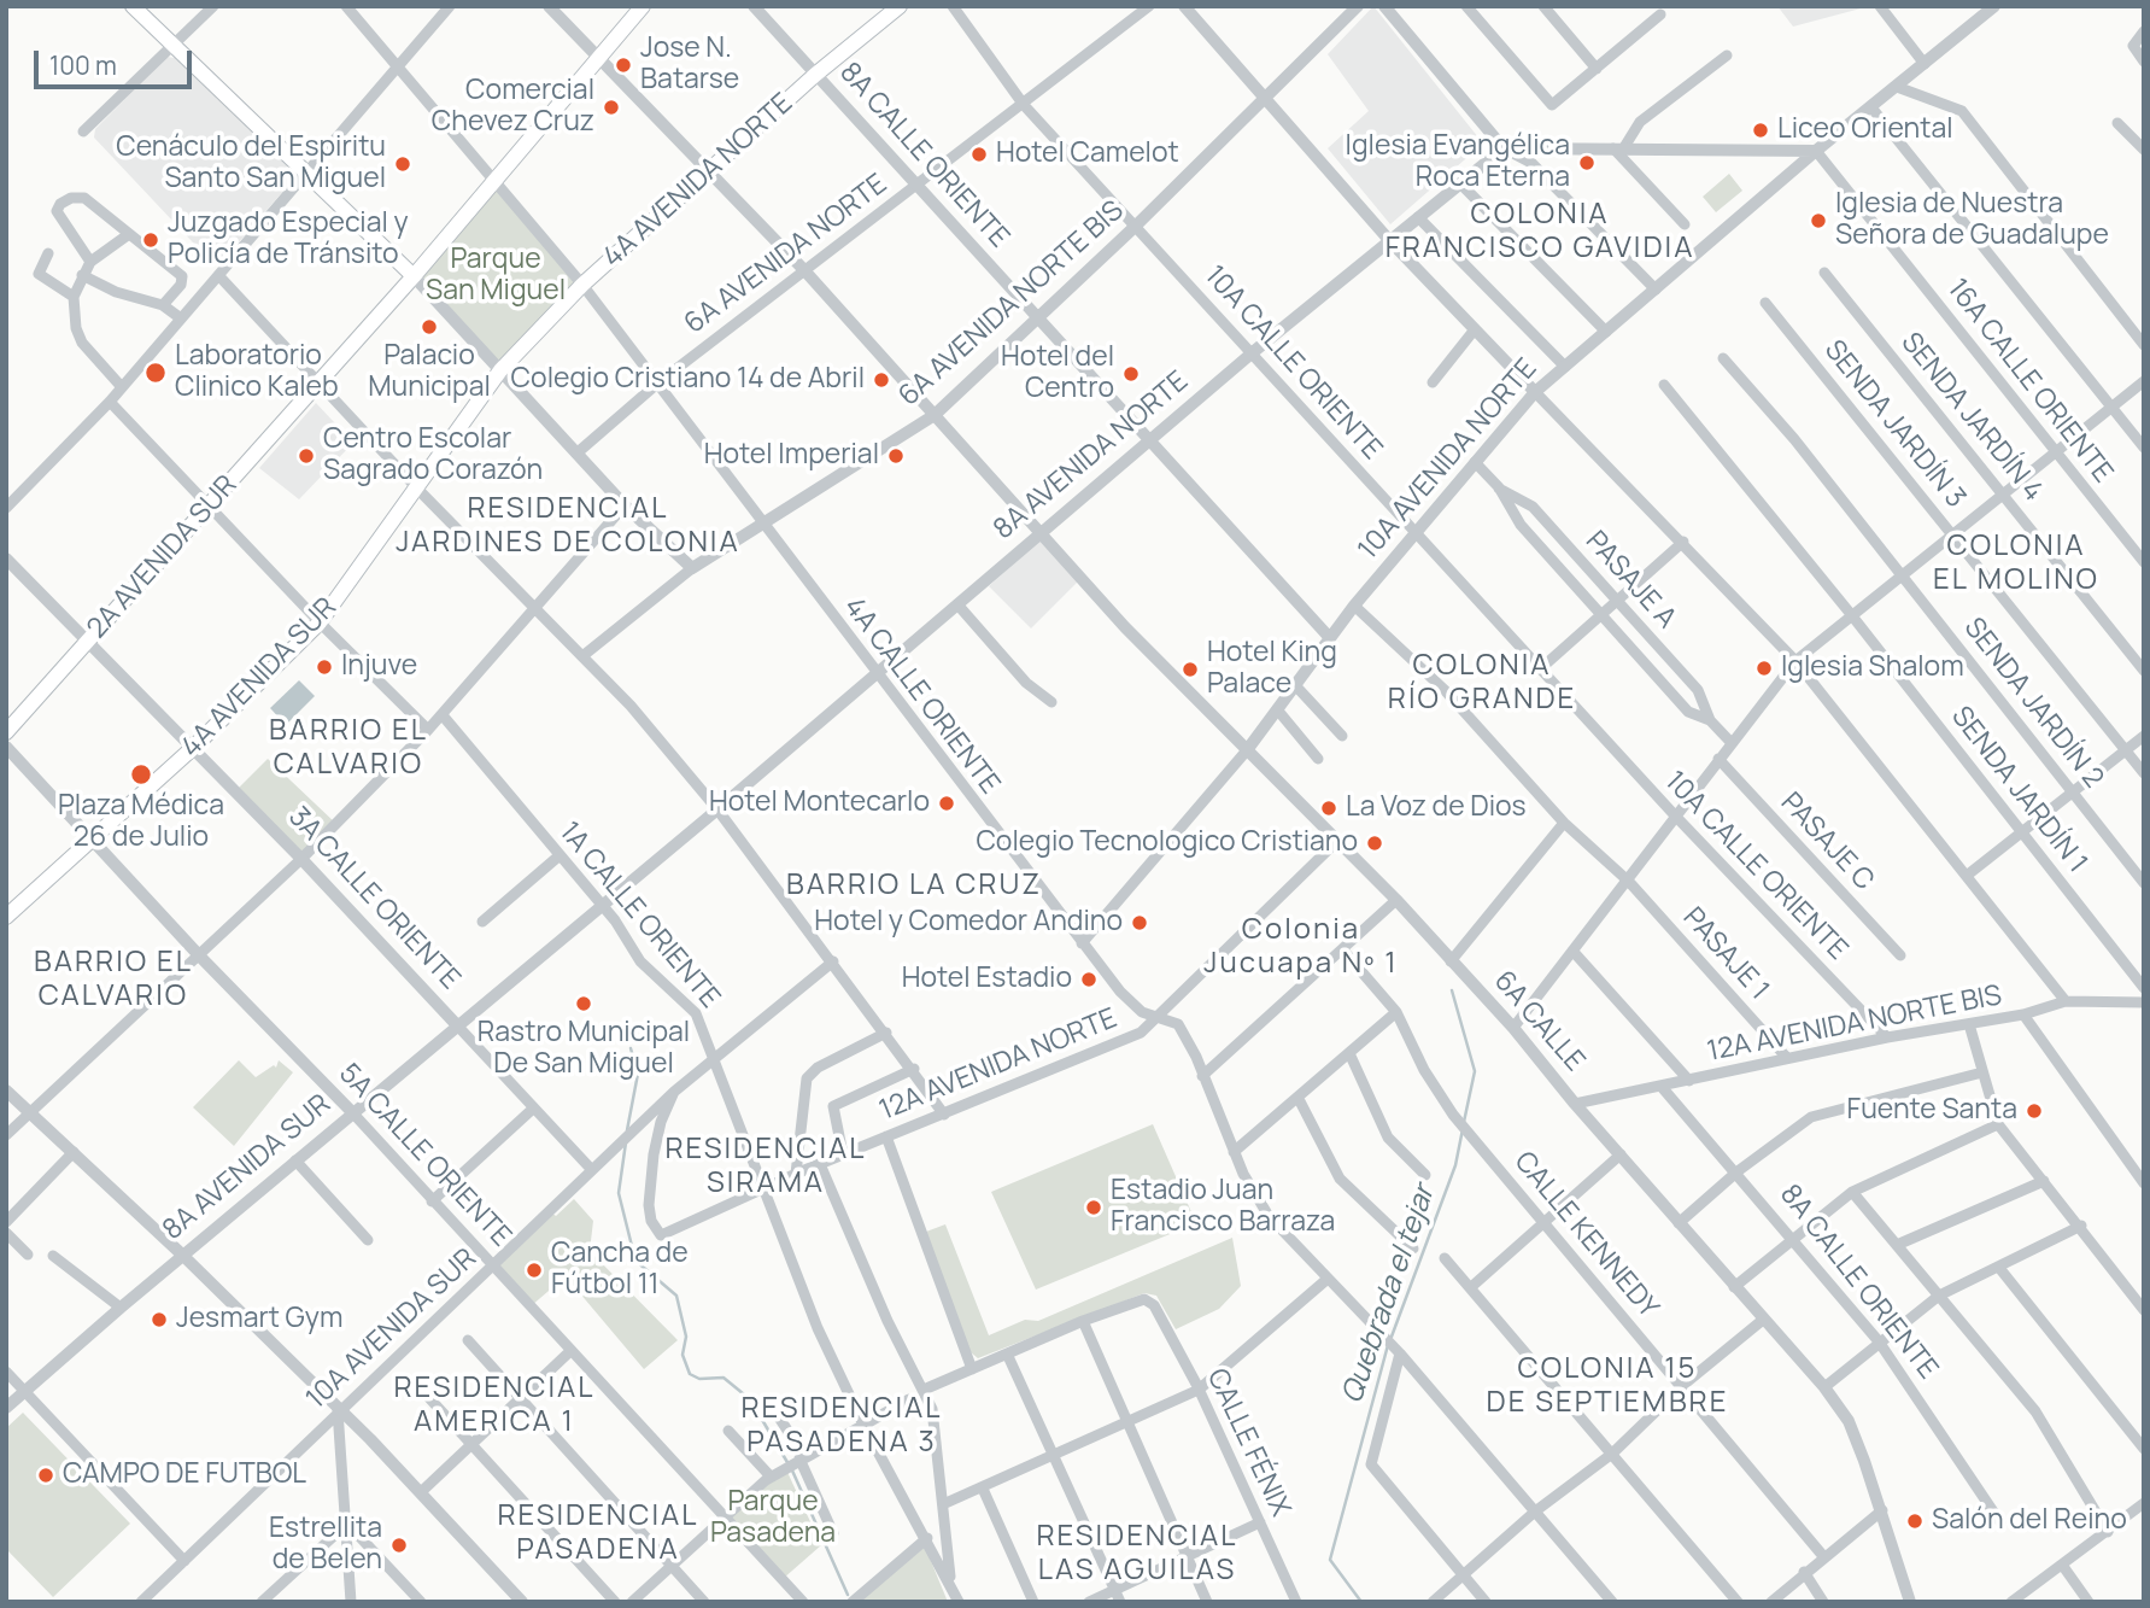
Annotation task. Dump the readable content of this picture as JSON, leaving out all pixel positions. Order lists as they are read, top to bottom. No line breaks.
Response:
{"streets":{"main road":["4A AVENIDA NORTE","2A AVENIDA SUR","4A AVENIDA SUR"],"street":["8A CALLE ORIENTE","6A AVENIDA NORTE","6A AVENIDA NORTE BIS","10A CALLE ORIENTE","16A CALLE ORIENTE","SENDA JARDÍN 4","SENDA JARDÍN 3","8A AVENIDA NORTE","10A AVENIDA NORTE","PASAJE A","4A CALLE ORIENTE","SENDA JARDÍN 2","SENDA JARDÍN 1","PASAJE C","3A CALLE ORIENTE","1A CALLE ORIENTE","PASAJE 1","6A CALLE","12A AVENIDA NORTE BIS","12A AVENIDA NORTE","5A CALLE ORIENTE","8A AVENIDA SUR","CALLE KENNEDY","10A AVENIDA SUR","CALLE FÉNIX"]},"crossings":[["8A CALLE ORIENTE","4A AVENIDA NORTE"],["8A CALLE ORIENTE","6A AVENIDA NORTE"],["8A CALLE ORIENTE","6A AVENIDA NORTE BIS"],["8A CALLE ORIENTE","8A AVENIDA NORTE"],["8A CALLE ORIENTE","10A AVENIDA NORTE"],["8A CALLE ORIENTE","12A AVENIDA NORTE BIS"],["4A AVENIDA NORTE","4A AVENIDA SUR"],["4A AVENIDA NORTE","4A CALLE ORIENTE"],["4A AVENIDA NORTE","6A CALLE"],["6A AVENIDA NORTE","10A CALLE ORIENTE"],["6A AVENIDA NORTE","4A CALLE ORIENTE"],["6A AVENIDA NORTE","6A CALLE"],["6A AVENIDA NORTE BIS","10A CALLE ORIENTE"],["6A AVENIDA NORTE BIS","4A CALLE ORIENTE"],["6A AVENIDA NORTE BIS","6A CALLE"],["10A CALLE ORIENTE","8A AVENIDA NORTE"],["10A CALLE ORIENTE","10A AVENIDA NORTE"],["10A CALLE ORIENTE","12A AVENIDA NORTE BIS"],["16A CALLE ORIENTE","10A AVENIDA NORTE"],["8A AVENIDA NORTE","4A CALLE ORIENTE"],["8A AVENIDA NORTE","6A CALLE"],["8A AVENIDA NORTE","8A AVENIDA SUR"],["10A AVENIDA NORTE","4A CALLE ORIENTE"],["10A AVENIDA NORTE","6A CALLE"],["2A AVENIDA SUR","4A CALLE ORIENTE"],["2A AVENIDA SUR","3A CALLE ORIENTE"],["2A AVENIDA SUR","6A CALLE"],["4A AVENIDA SUR","3A CALLE ORIENTE"],["4A AVENIDA SUR","5A CALLE ORIENTE"],["4A CALLE ORIENTE","12A AVENIDA NORTE"],["3A CALLE ORIENTE","8A AVENIDA SUR"],["3A CALLE ORIENTE","10A AVENIDA SUR"],["1A CALLE ORIENTE","12A AVENIDA NORTE"],["1A CALLE ORIENTE","8A AVENIDA SUR"],["1A CALLE ORIENTE","10A AVENIDA SUR"],["PASAJE 1","12A AVENIDA NORTE BIS"],["6A CALLE","12A AVENIDA NORTE BIS"],["6A CALLE","12A AVENIDA NORTE"],["12A AVENIDA NORTE","10A AVENIDA SUR"],["5A CALLE ORIENTE","8A AVENIDA SUR"],["5A CALLE ORIENTE","10A AVENIDA SUR"]],"districts":["COLONIA FRANCISCO GAVIDIA","RESIDENCIAL JARDINES DE COLONIA","COLONIA EL MOLINO","COLONIA RÍO GRANDE","BARRIO EL CALVARIO","BARRIO LA CRUZ","Colonia Jucuapa Nº 1","BARRIO EL CALVARIO","RESIDENCIAL SIRAMA","COLONIA 15 DE SEPTIEMBRE","RESIDENCIAL AMERICA 1","RESIDENCIAL PASADENA 3","RESIDENCIAL PASADENA","RESIDENCIAL LAS AGUILAS"],"water":["Quebrada el tejar"],"parks":["Parque San Miguel","Parque Pasadena"],"places":["Jose N. Batarse","Comercial Chevez Cruz","Liceo Oriental","Hotel Camelot","Iglesia Evangélica Roca Eterna","Cenáculo del Espiritu Santo San Miguel","Iglesia de Nuestra Señora de Guadalupe","Juzgado Especial y Policía de Tránsito","Palacio Municipal","Laboratorio Clinico Kaleb","Hotel del Centro","Colegio Cristiano 14 de Abril","Centro Escolar Sagrado Corazón","Hotel Imperial","Injuve","Iglesia Shalom","Hotel King Palace","Plaza Médica 26 de Julio","Hotel Montecarlo","La Voz de Dios","Colegio Tecnologico Cristiano","Hotel y Comedor Andino","Hotel Estadio","Rastro Municipal De San Miguel","Fuente Santa","Estadio Juan Francisco Barraza","Cancha de Fútbol 11","Jesmart Gym","CAMPO DE FUTBOL","Salón del Reino","Estrellita de Belen"],"scale_bar":"100 m"}
